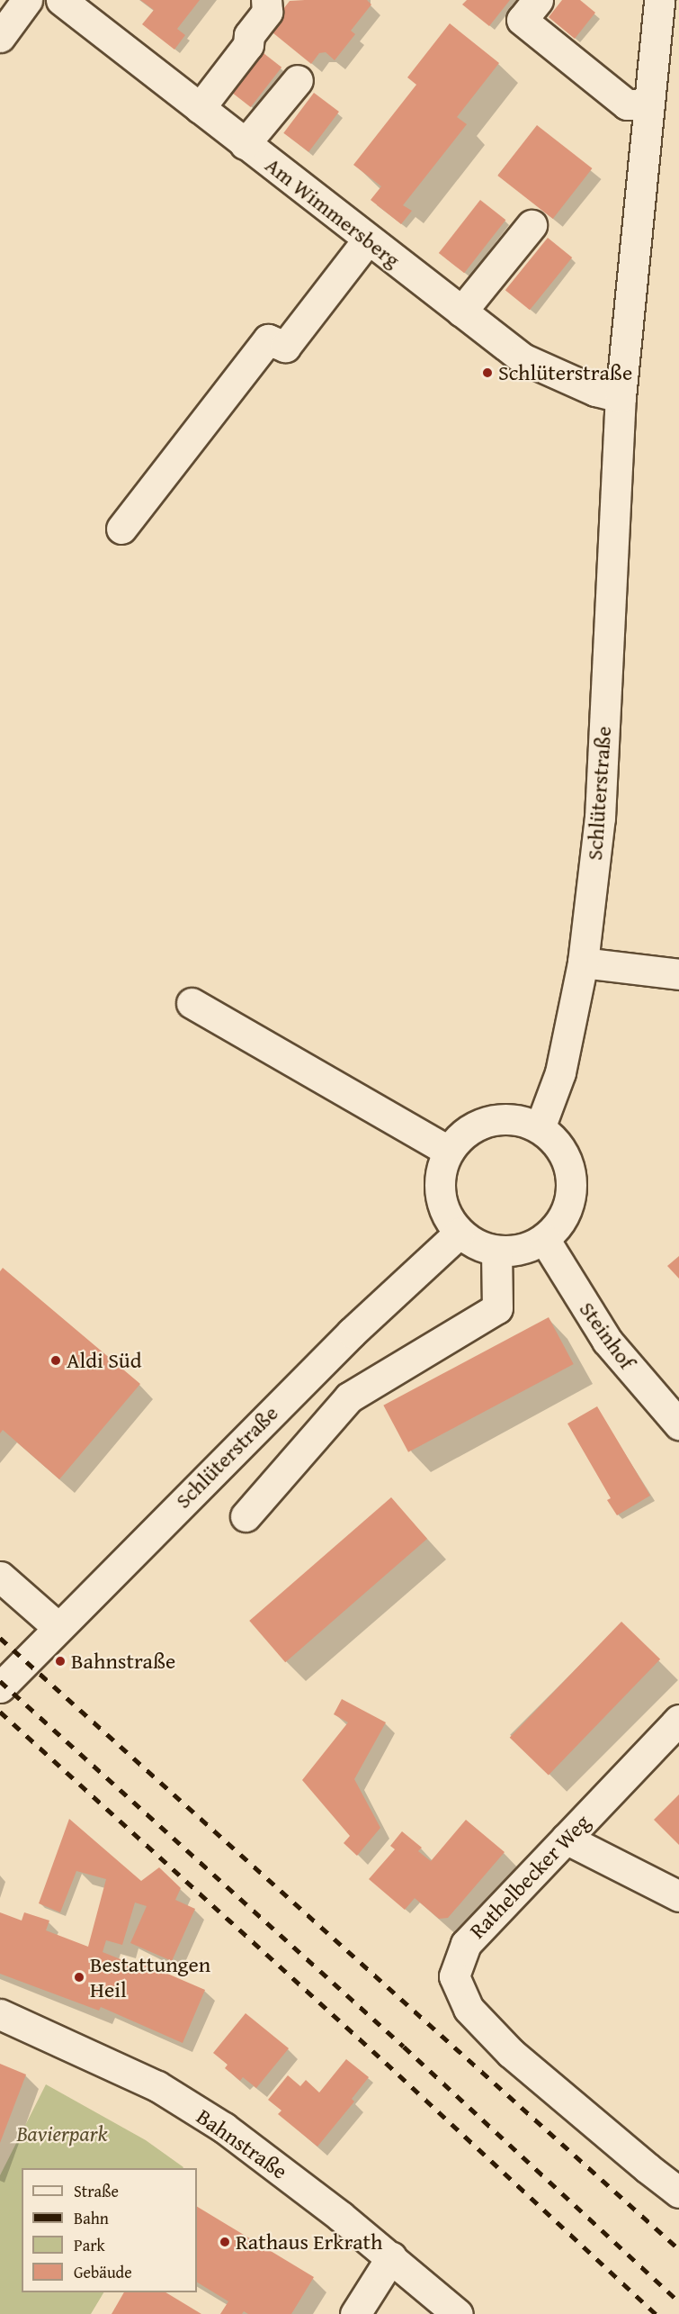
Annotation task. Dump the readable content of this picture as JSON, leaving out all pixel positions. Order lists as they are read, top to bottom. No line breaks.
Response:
{"streets":{"street":["Am Wimmersberg","Schlüterstraße","Steinhof","Rathelbecker Weg","Bahnstraße"]},"crossings":[["Am Wimmersberg","Schlüterstraße"],["Schlüterstraße","Steinhof"]],"parks":["Bavierpark"],"places":["Schlüterstraße","Aldi Süd","Bahnstraße","Bestattungen Heil","Rathaus Erkrath"],"legend":["Straße","Bahn","Park","Gebäude"]}
